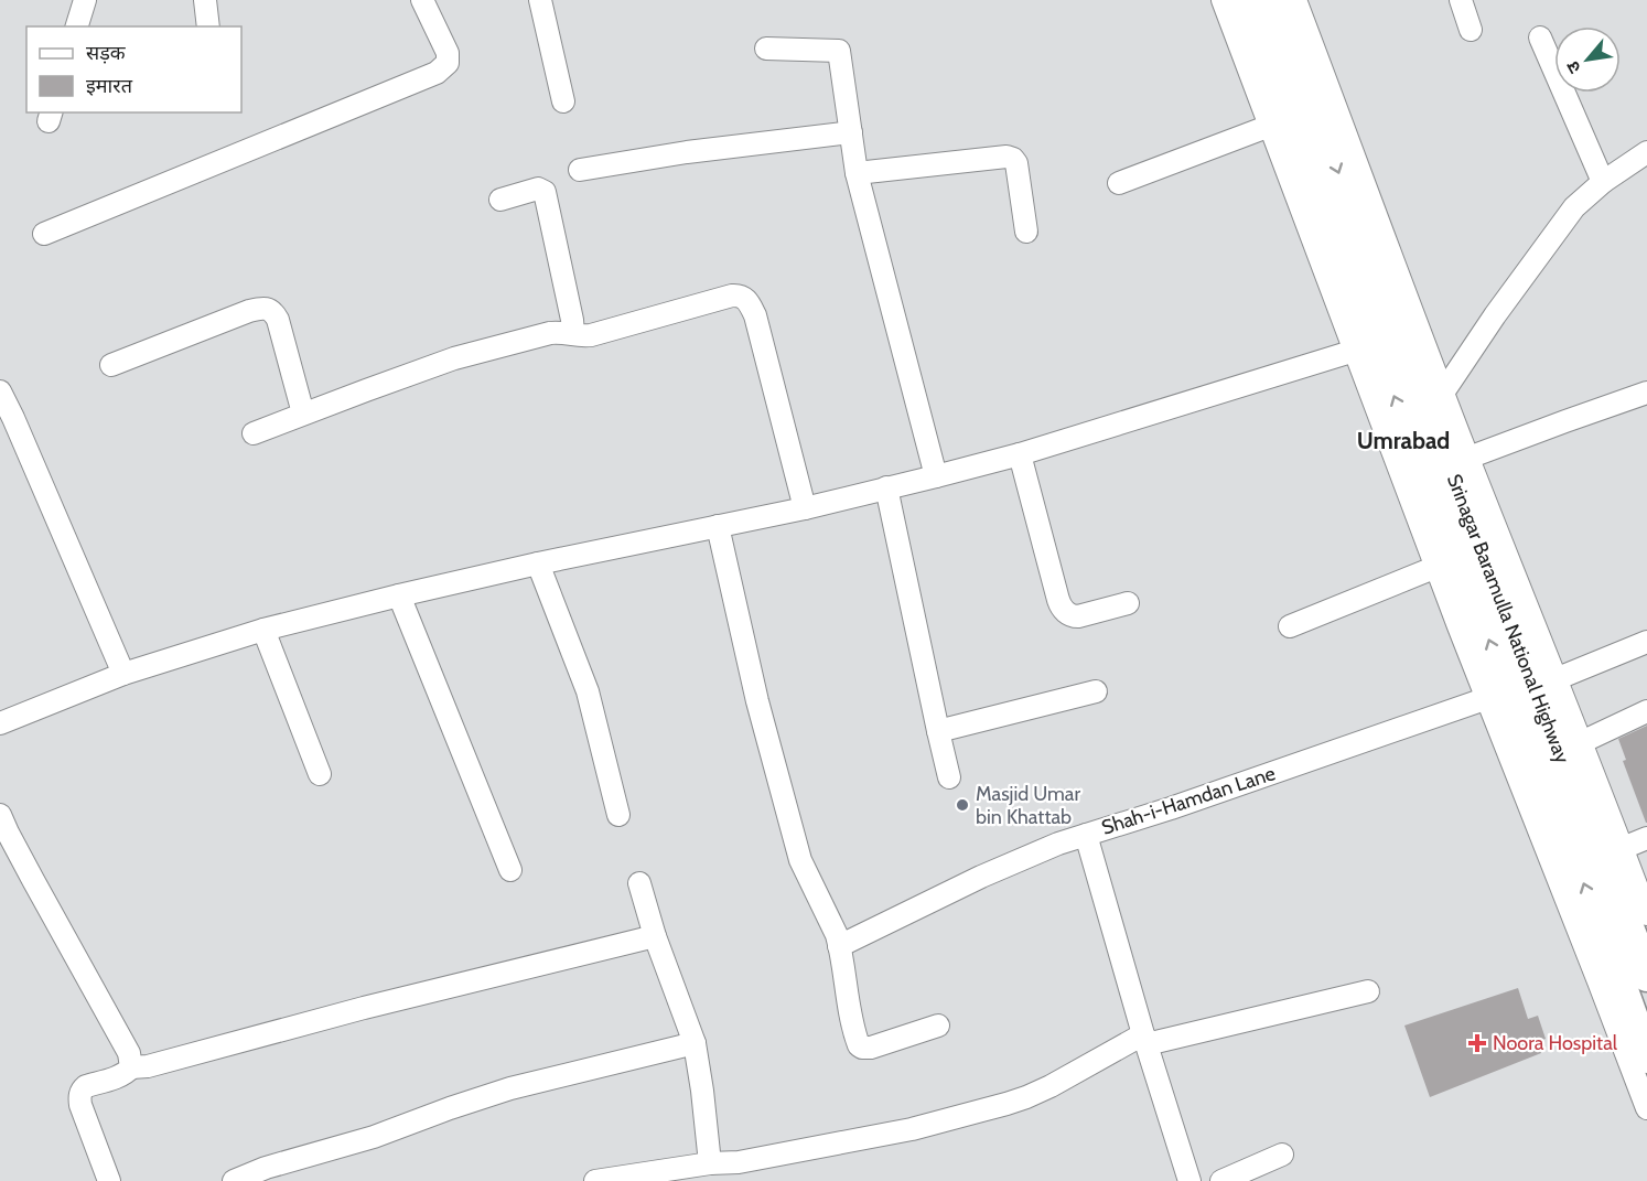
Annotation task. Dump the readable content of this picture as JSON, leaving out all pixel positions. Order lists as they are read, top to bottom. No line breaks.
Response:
{"streets":{"highway":["Srinagar Baramulla National Highway"],"street":["Shah-i-Hamdan Lane"]},"districts":["Umrabad"],"places":{"other":["Masjid Umar bin Khattab"],"health":["Noora Hospital"]},"legend":["सड़क","इमारत"],"north":"bottom left"}
